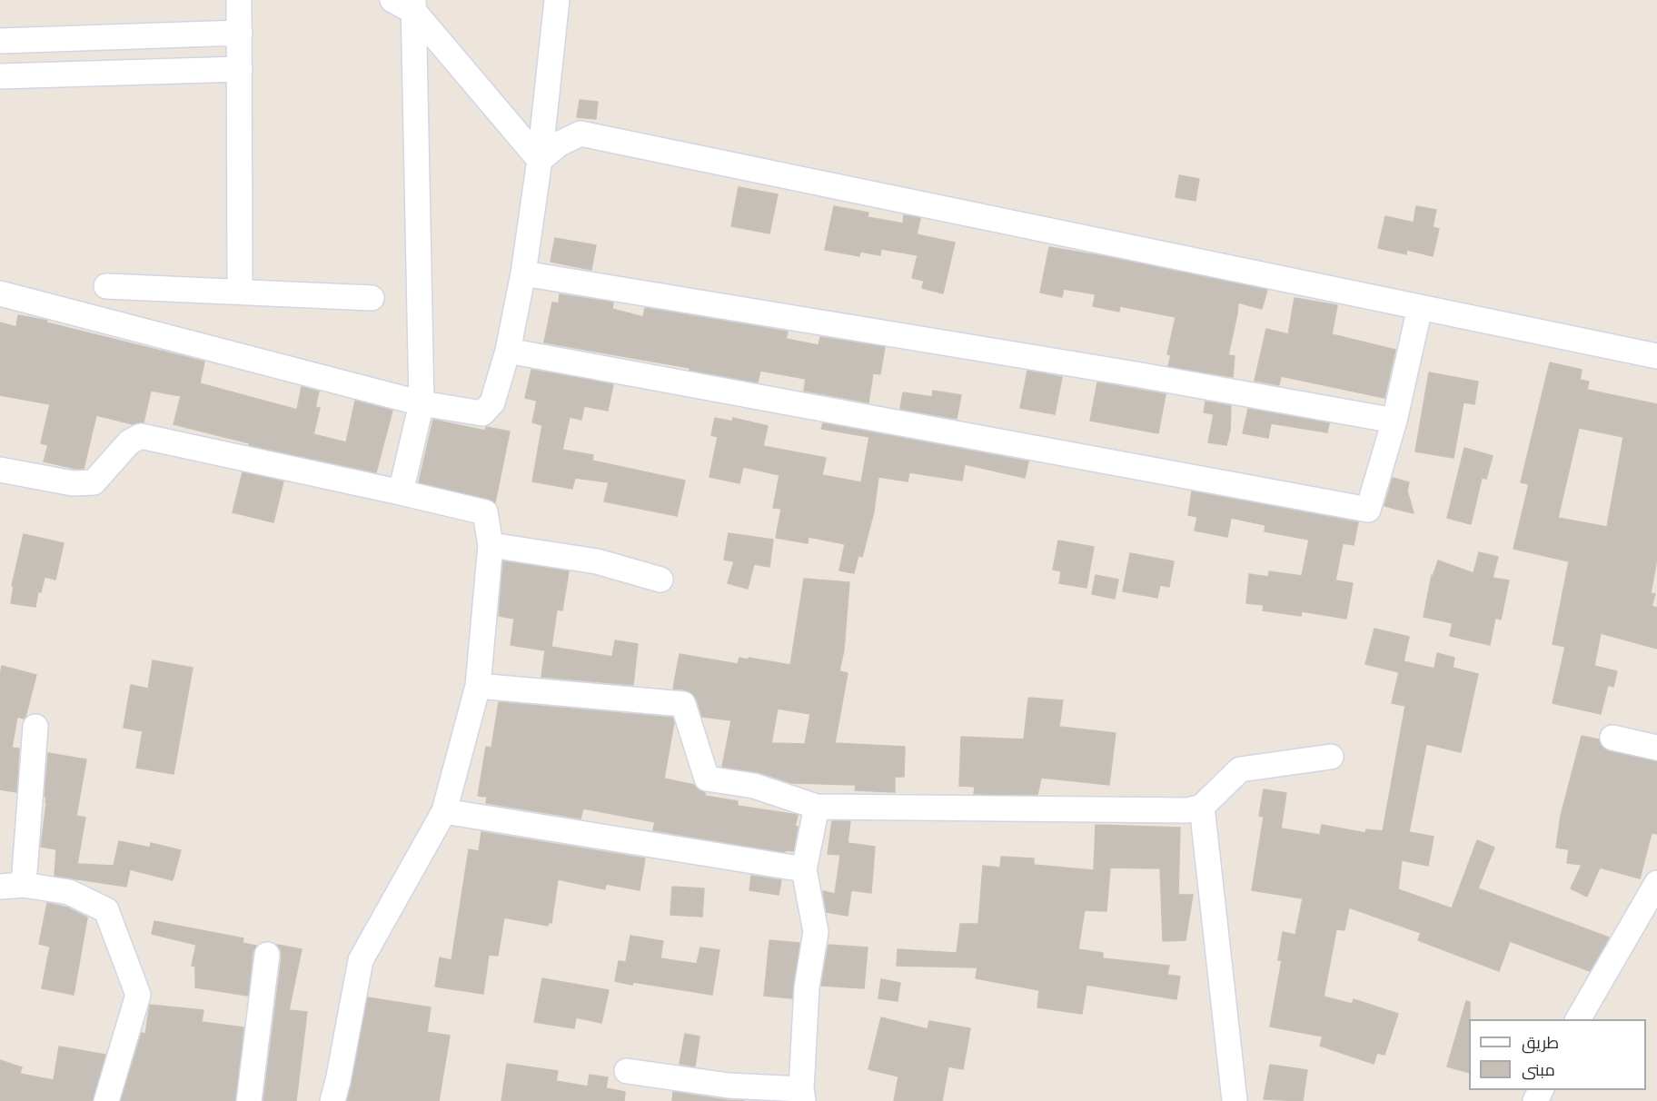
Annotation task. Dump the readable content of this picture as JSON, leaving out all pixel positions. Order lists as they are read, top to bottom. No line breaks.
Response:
{"legend":["طريق","مبنى"]}
